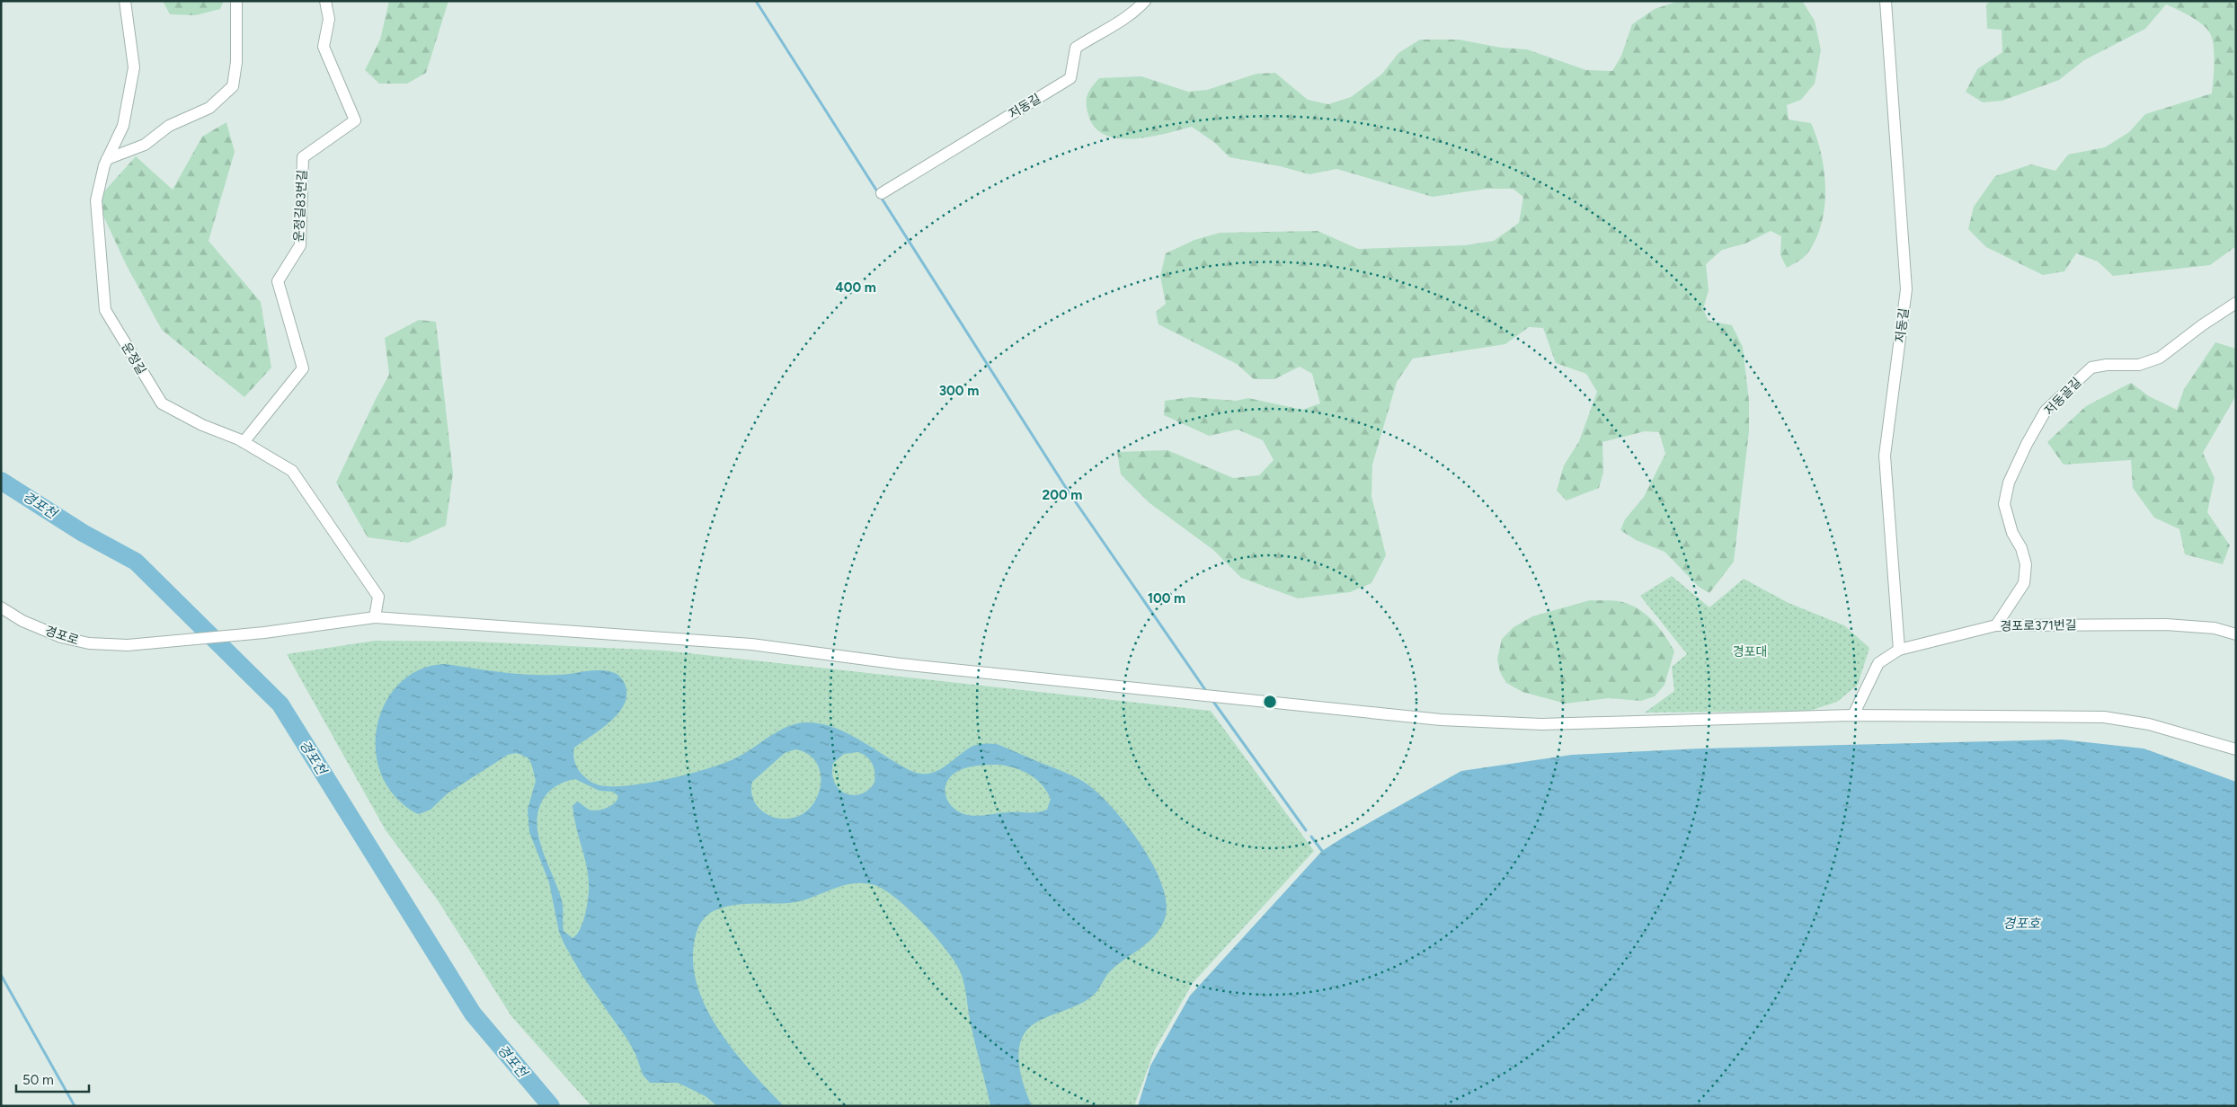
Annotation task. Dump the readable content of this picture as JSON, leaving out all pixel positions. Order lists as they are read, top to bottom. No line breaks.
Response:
{"streets":{"street":["저동길","운정길83번길","운정길","저동골길","경포로371번길","경포로"]},"crossings":[["저동길","경포로371번길"],["운정길83번길","운정길"],["운정길","경포로"],["저동골길","경포로371번길"],["경포로371번길","경포로"]],"water":["경포천","경포호"],"parks":["경포대"],"scale_bar":"50 m","rings":["400 m","300 m","200 m","100 m"]}
